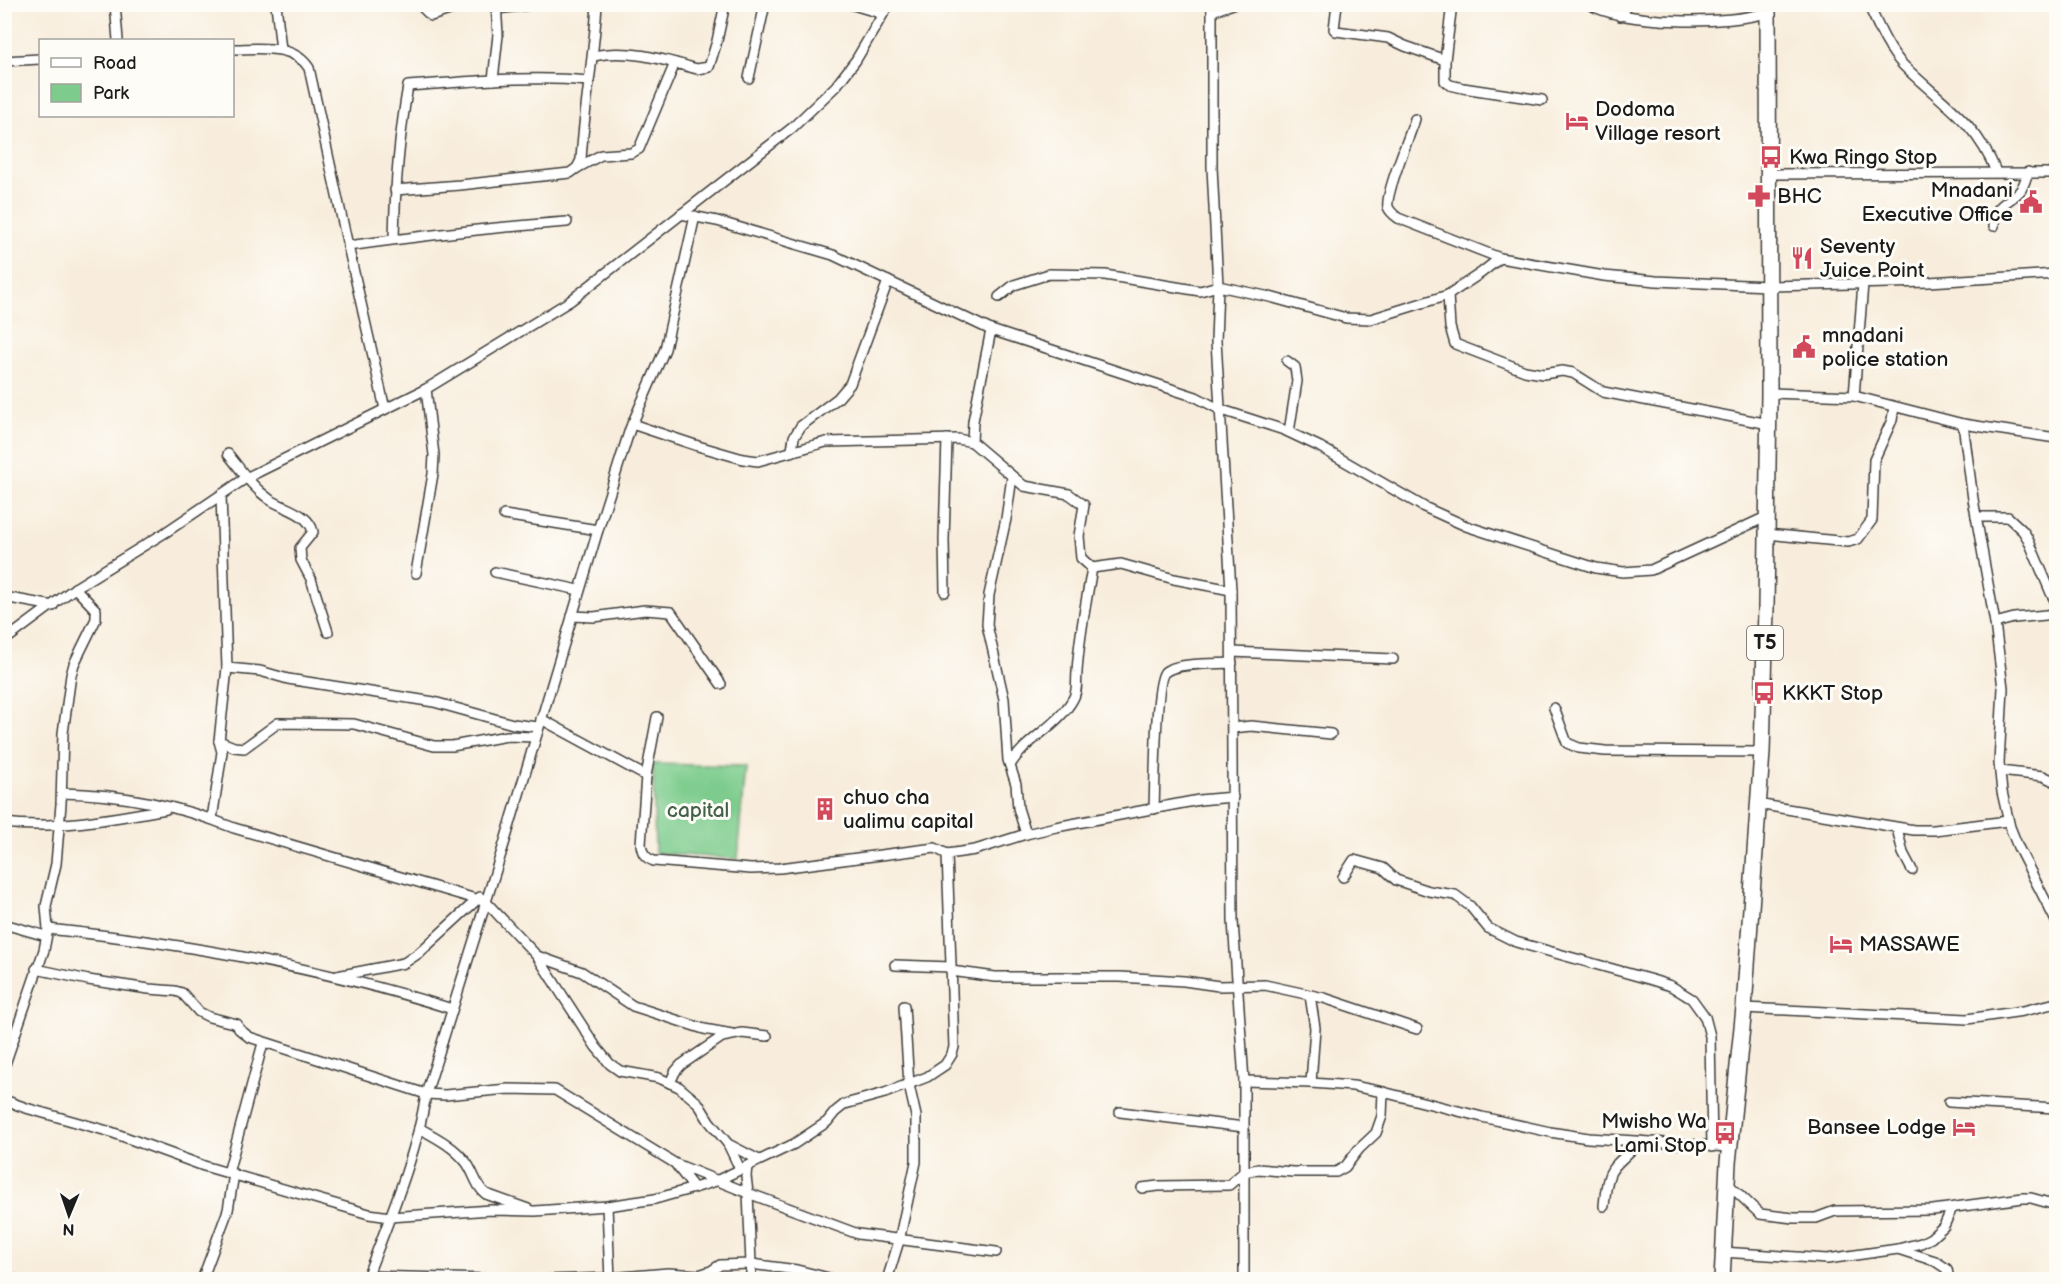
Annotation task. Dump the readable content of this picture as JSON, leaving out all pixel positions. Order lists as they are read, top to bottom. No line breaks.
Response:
{"streets":{"highway":["T5"]},"parks":["capital"],"places":{"hotel":["Dodoma Village resort","MASSAWE","Bansee Lodge"],"bus stop":["Kwa Ringo Stop","KKKT Stop","Mwisho Wa Lami Stop"],"pharmacy":["BHC"],"public building":["Mnadani Executive Office","mnadani police station"],"restaurant":["Seventy Juice Point"],"building":["chuo cha ualimu capital"]},"legend":["Road","Park"],"north":"bottom"}
